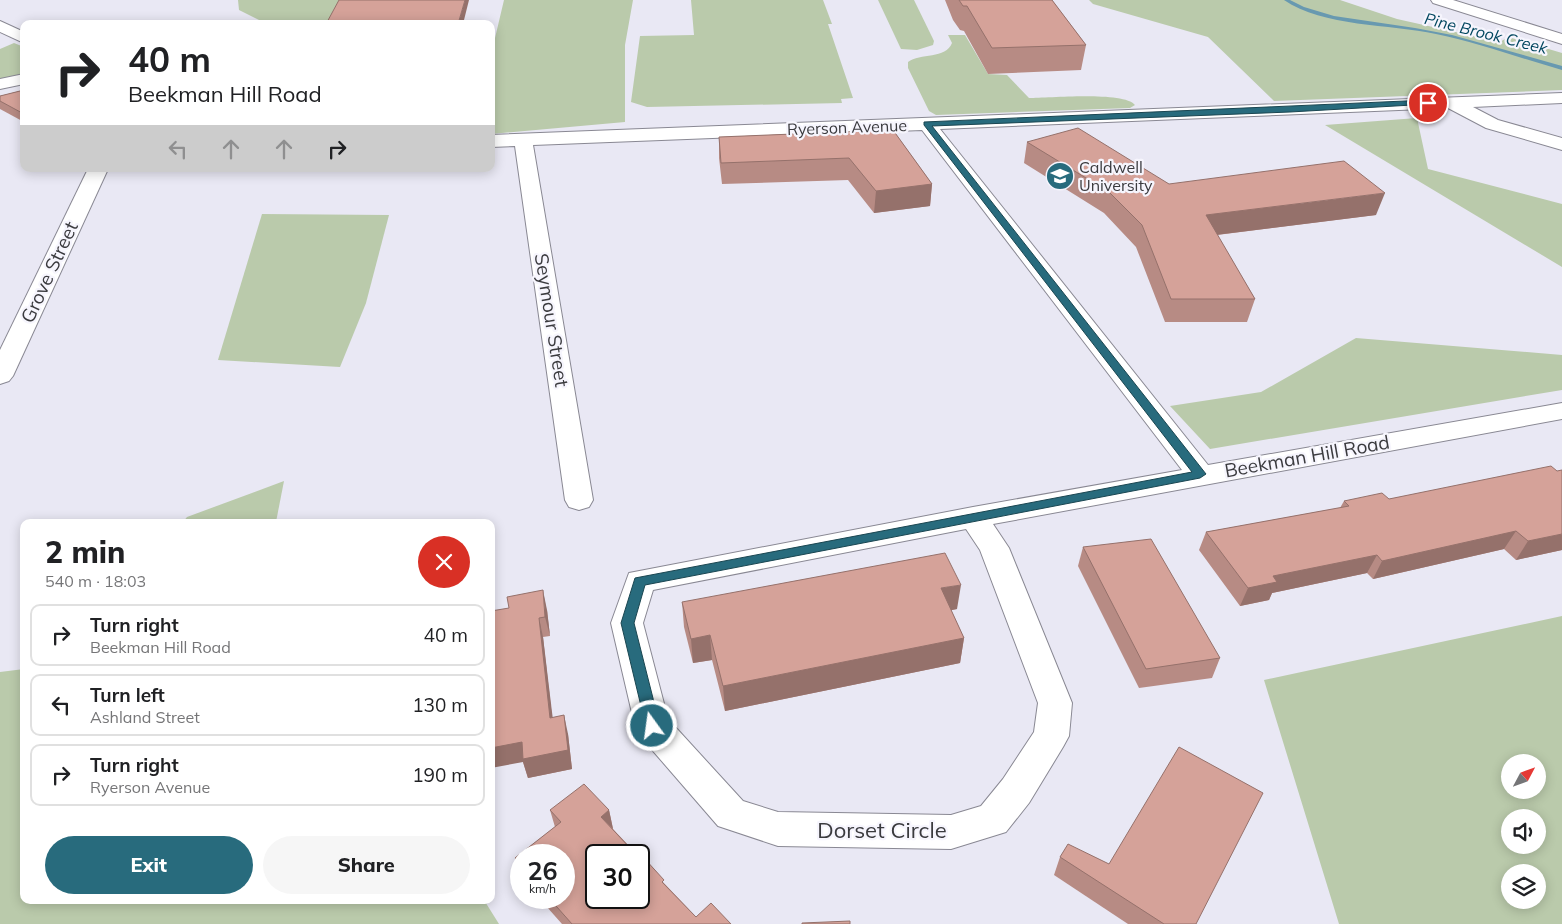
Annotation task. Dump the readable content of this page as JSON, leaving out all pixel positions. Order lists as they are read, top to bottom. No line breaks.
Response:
{"streets":{"street":["Ryerson Avenue","Grove Street","Seymour Street","Beekman Hill Road","Dorset Circle"]},"crossings":[["Ryerson Avenue","Seymour Street"],["Beekman Hill Road","Dorset Circle"]],"water":["Pine Brook Creek"],"places":{"school or university":["Caldwell University"]},"north":"top right","page":{"turn":["40 m","Beekman Hill Road"],"heading":["2 min","540 m · 18:03"],"list":[{"name":"Turn right","note":"Beekman Hill Road","value":"40 m"},{"name":"Turn left","note":"Ashland Street","value":"130 m"},{"name":"Turn right","note":"Ryerson Avenue","value":"190 m"}],"buttons":["Exit","Share"],"speed":"26 km/h","limit":"30"}}
